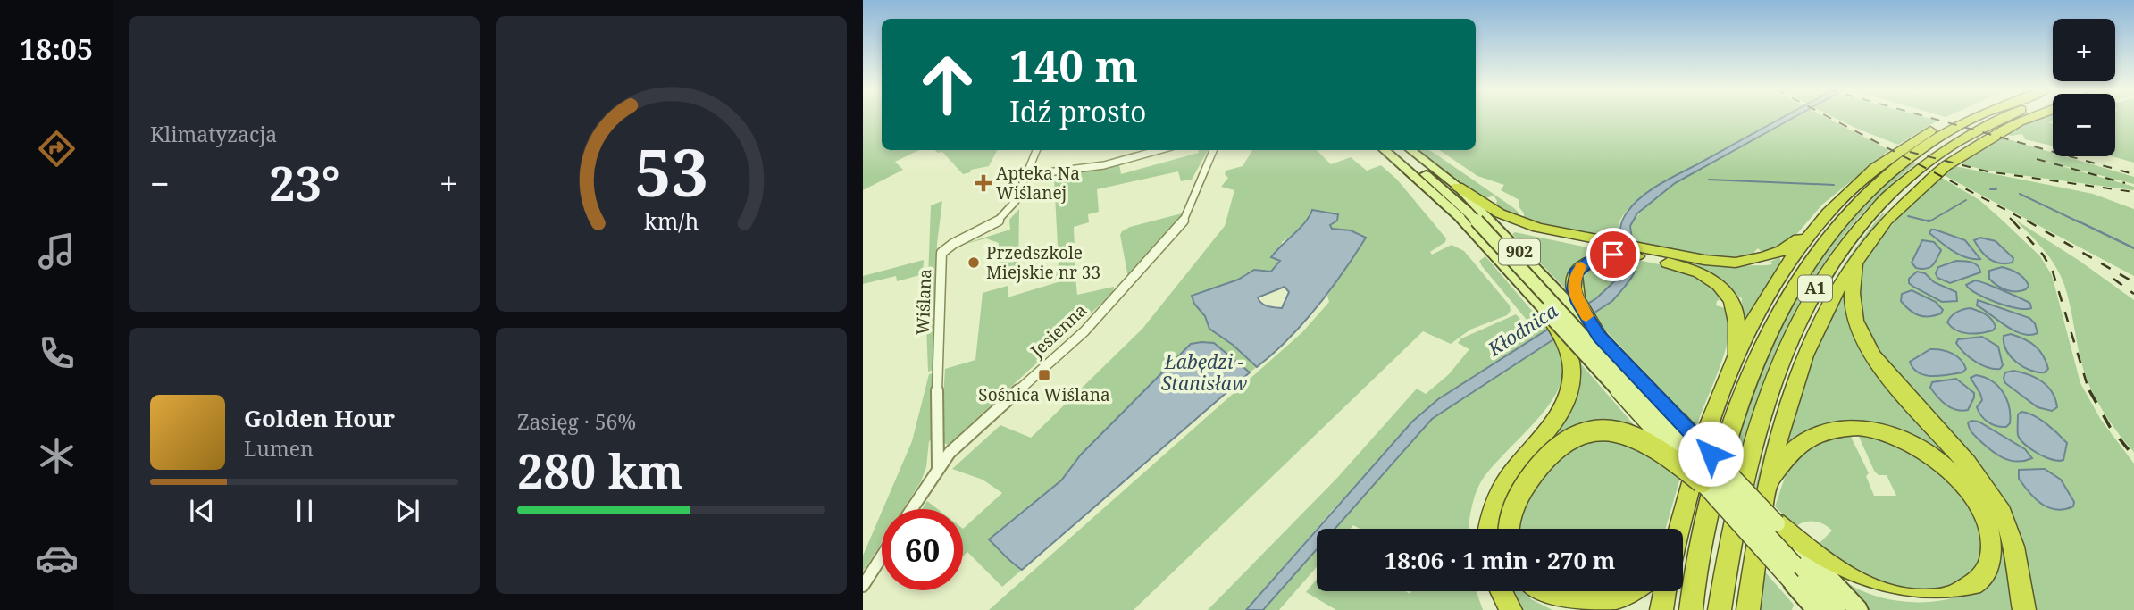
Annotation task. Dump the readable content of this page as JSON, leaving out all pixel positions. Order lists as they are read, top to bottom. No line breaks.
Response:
{"streets":{"highway":["A1"],"main road":["902"],"street":["Wiślana","Jesienna"]},"crossings":[["Wiślana","Jesienna"]],"water":["Kłodnica","Łabędzi - Stanisław"],"places":{"health":["Apteka Na Wiślanej"],"other":["Przedszkole Miejskie nr 33"],"transit":["Sośnica Wiślana"]},"page":{"tabs":"18:05","tile":["Klimatyzacja",["Zasięg · 56%","280 km"]],"map_buttons":["+","−"],"turn":["140 m","Idź prosto"],"heat":["−","23°","+"],"song":["Golden Hour","Lumen"],"limit":"60","trip":"18:06 · 1 min · 270 m","gauge":["53","km/h"]}}
